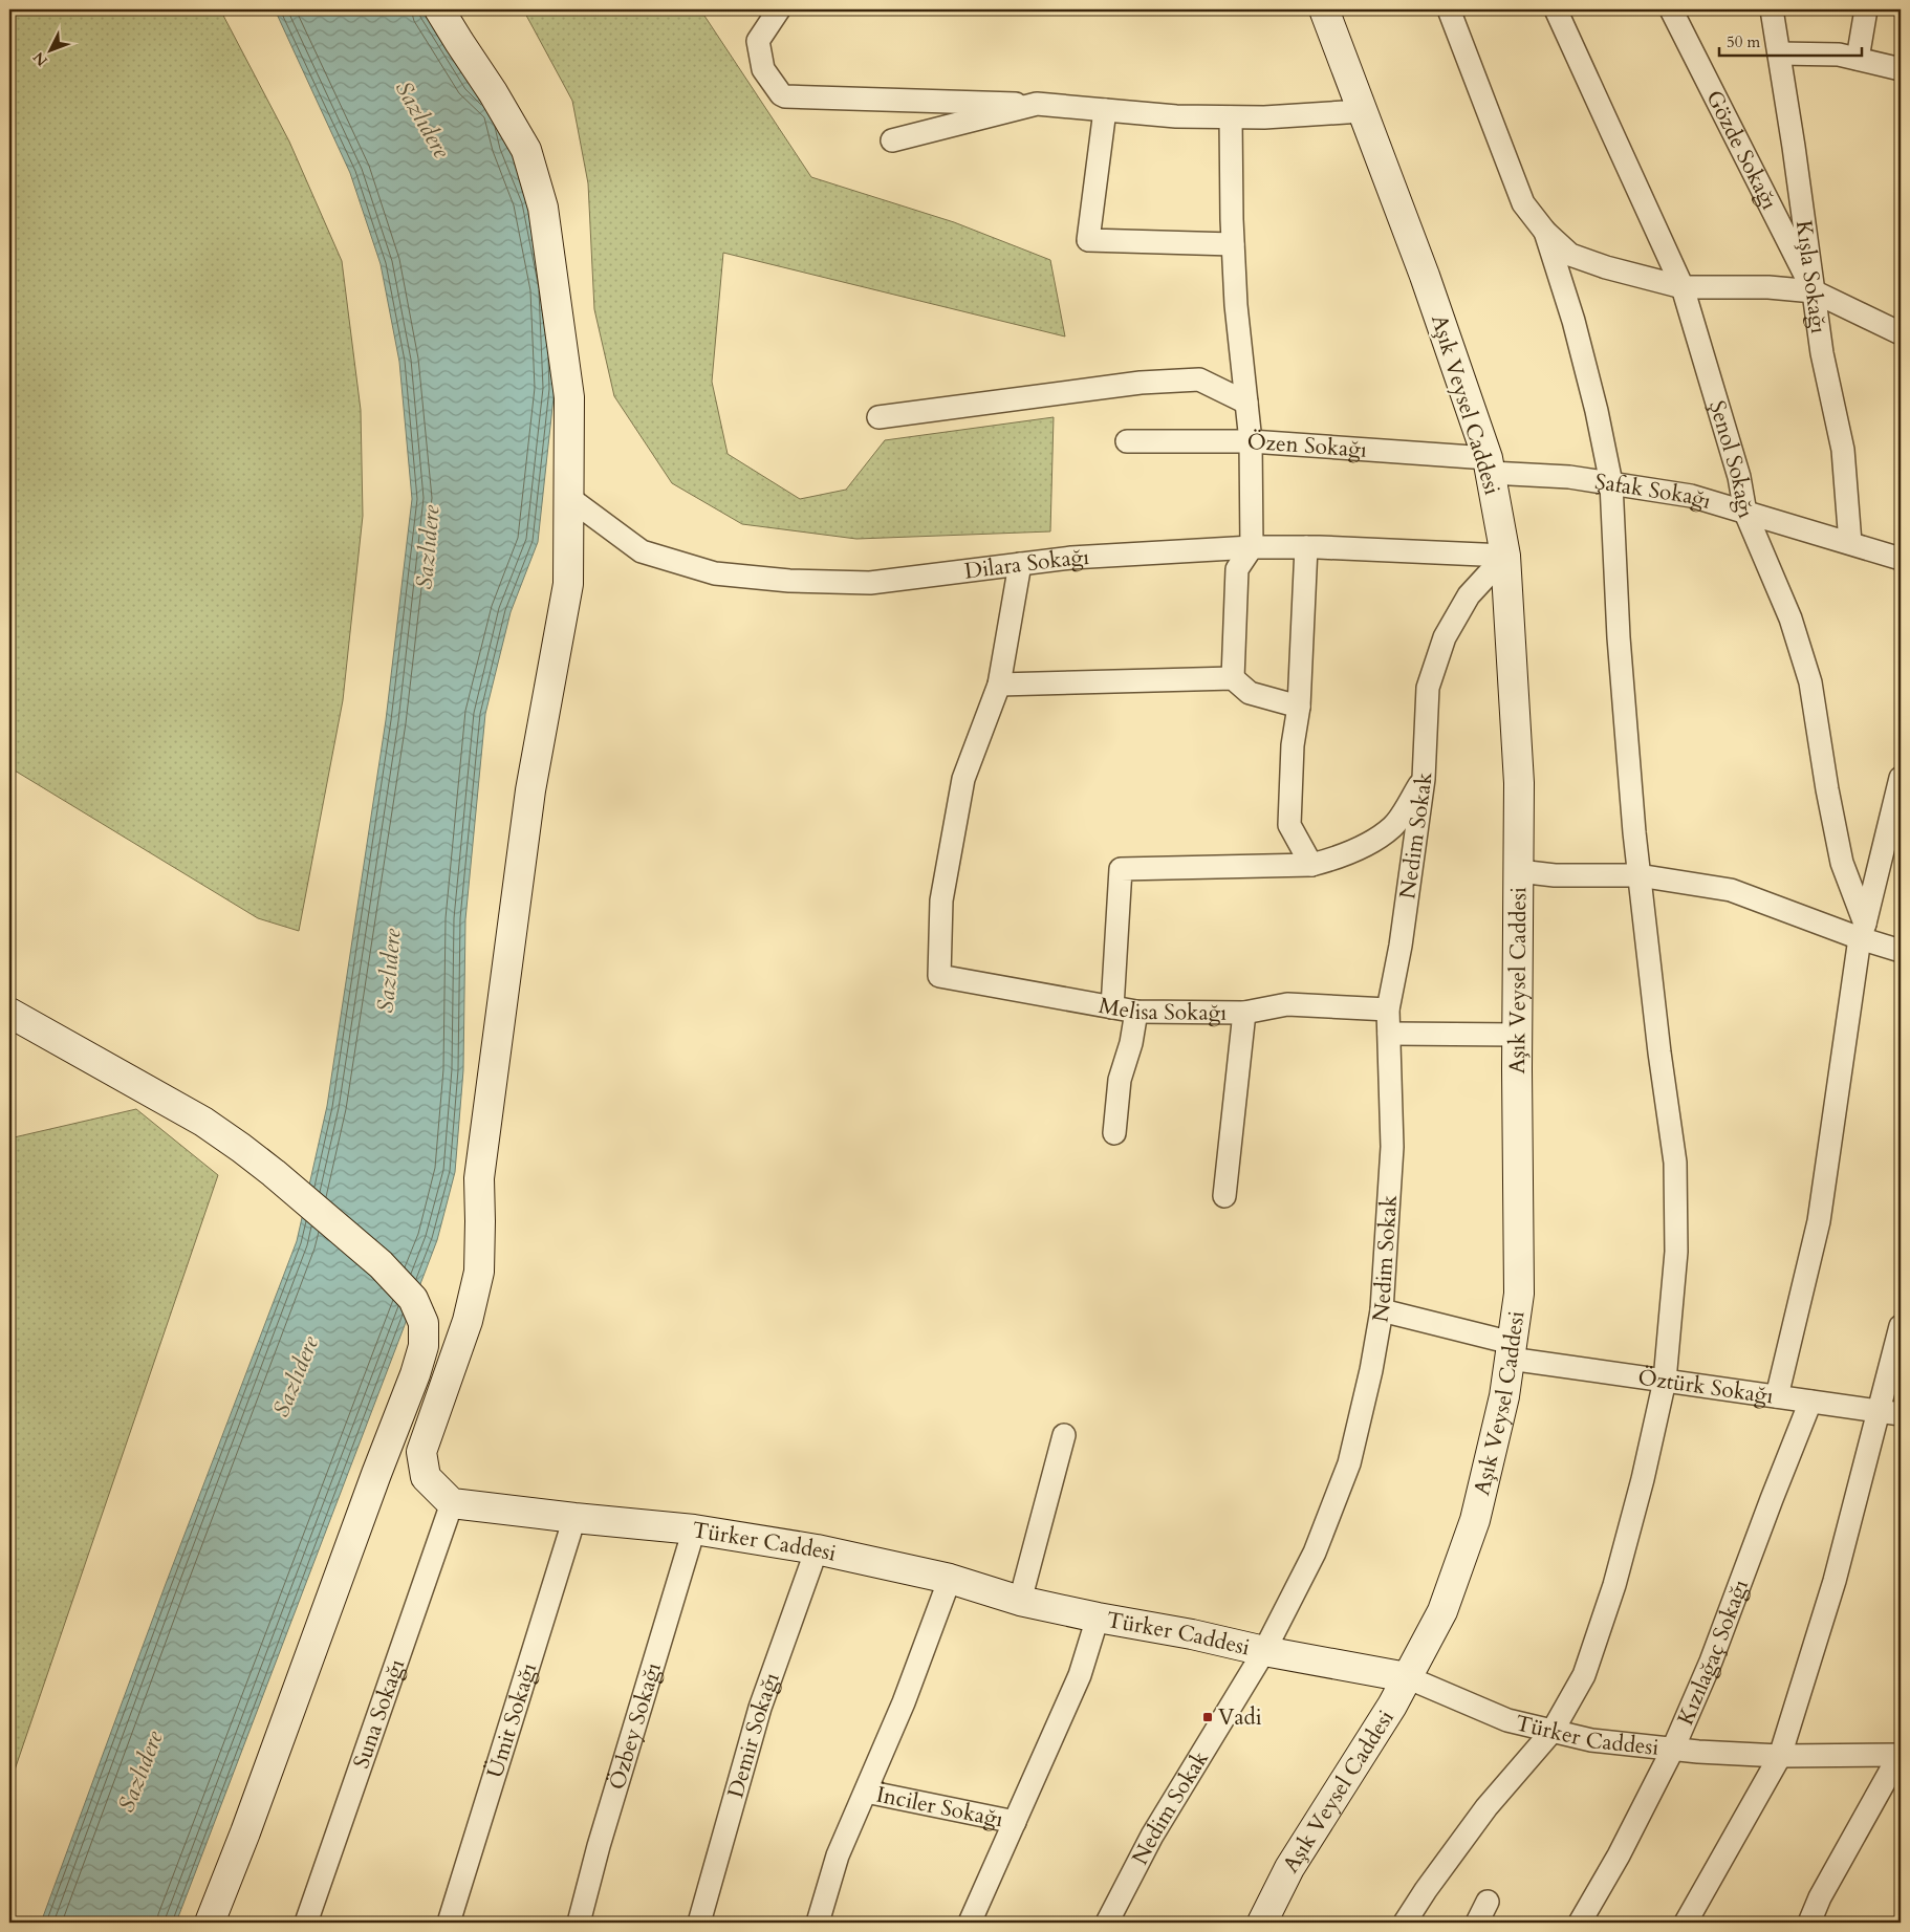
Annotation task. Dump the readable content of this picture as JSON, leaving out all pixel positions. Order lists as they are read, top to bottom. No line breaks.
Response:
{"streets":{"street":["Gözde Sokağı","Kışla Sokağı","Aşık Veysel Caddesi","Özen Sokağı","Şenol Sokağı","Şafak Sokağı","Dilara Sokağı","Nedim Sokak","Melisa Sokağı","Öztürk Sokağı","Türker Caddesi","Kızılağaç Sokağı","Suna Sokağı","Ümit Sokağı","Özbey Sokağı","Demir Sokağı","İnciler Sokağı"]},"crossings":[["Gözde Sokağı","Kışla Sokağı"],["Kışla Sokağı","Şafak Sokağı"],["Aşık Veysel Caddesi","Özen Sokağı"],["Aşık Veysel Caddesi","Şafak Sokağı"],["Aşık Veysel Caddesi","Dilara Sokağı"],["Aşık Veysel Caddesi","Nedim Sokak"],["Aşık Veysel Caddesi","Öztürk Sokağı"],["Aşık Veysel Caddesi","Türker Caddesi"],["Özen Sokağı","Şafak Sokağı"],["Şenol Sokağı","Şafak Sokağı"],["Dilara Sokağı","Nedim Sokak"],["Nedim Sokak","Melisa Sokağı"],["Nedim Sokak","Öztürk Sokağı"],["Nedim Sokak","Türker Caddesi"],["Öztürk Sokağı","Kızılağaç Sokağı"],["Türker Caddesi","Kızılağaç Sokağı"],["Türker Caddesi","Suna Sokağı"],["Türker Caddesi","Ümit Sokağı"],["Türker Caddesi","Özbey Sokağı"],["Türker Caddesi","Demir Sokağı"]],"water":["Sazlıdere"],"places":{"transit":["Vadi"]},"scale_bar":"50 m","north":"bottom left"}
